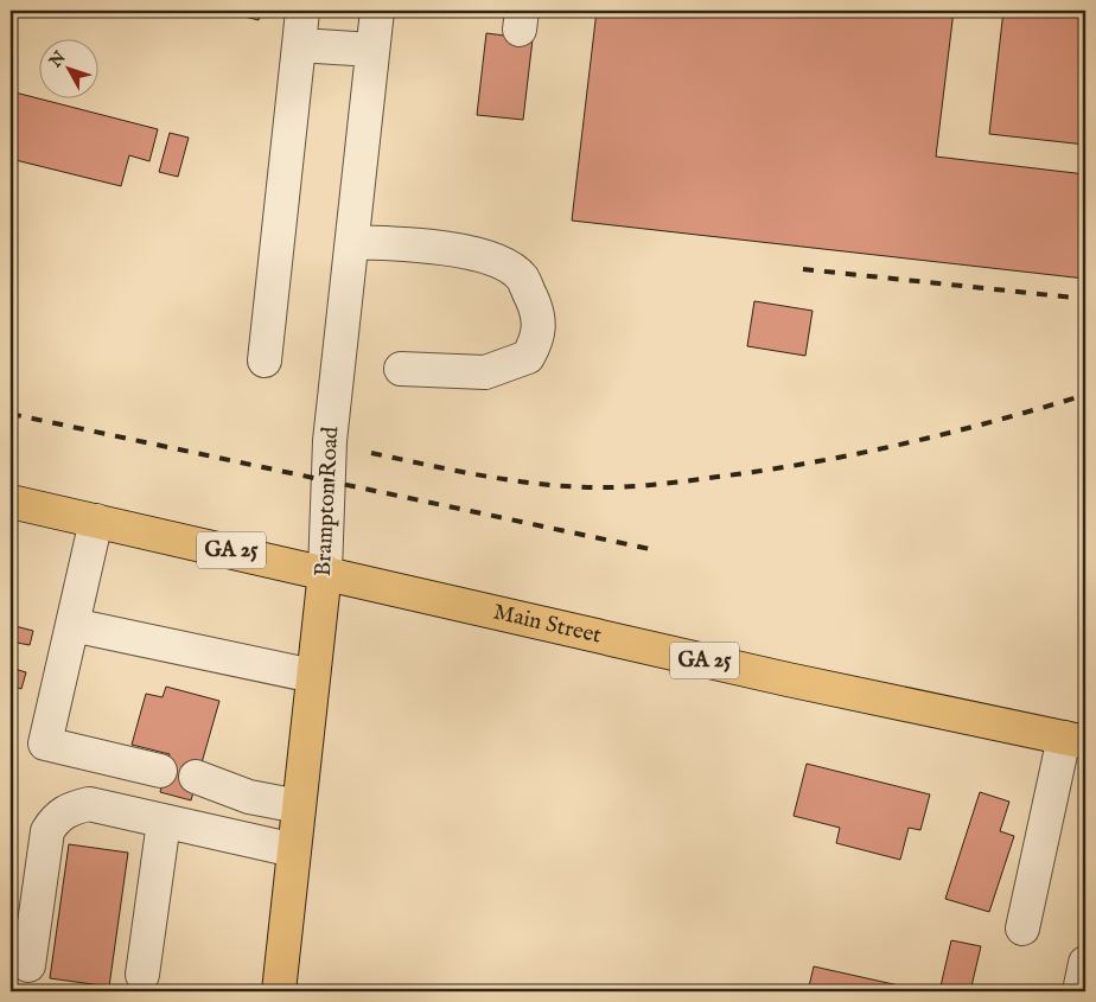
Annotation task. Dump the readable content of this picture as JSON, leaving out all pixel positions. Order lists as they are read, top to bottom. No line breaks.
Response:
{"streets":{"main road":["Brampton Road","GA 25","Main Street"]},"crossings":[["Brampton Road","Main Street"]],"north":"top left"}
